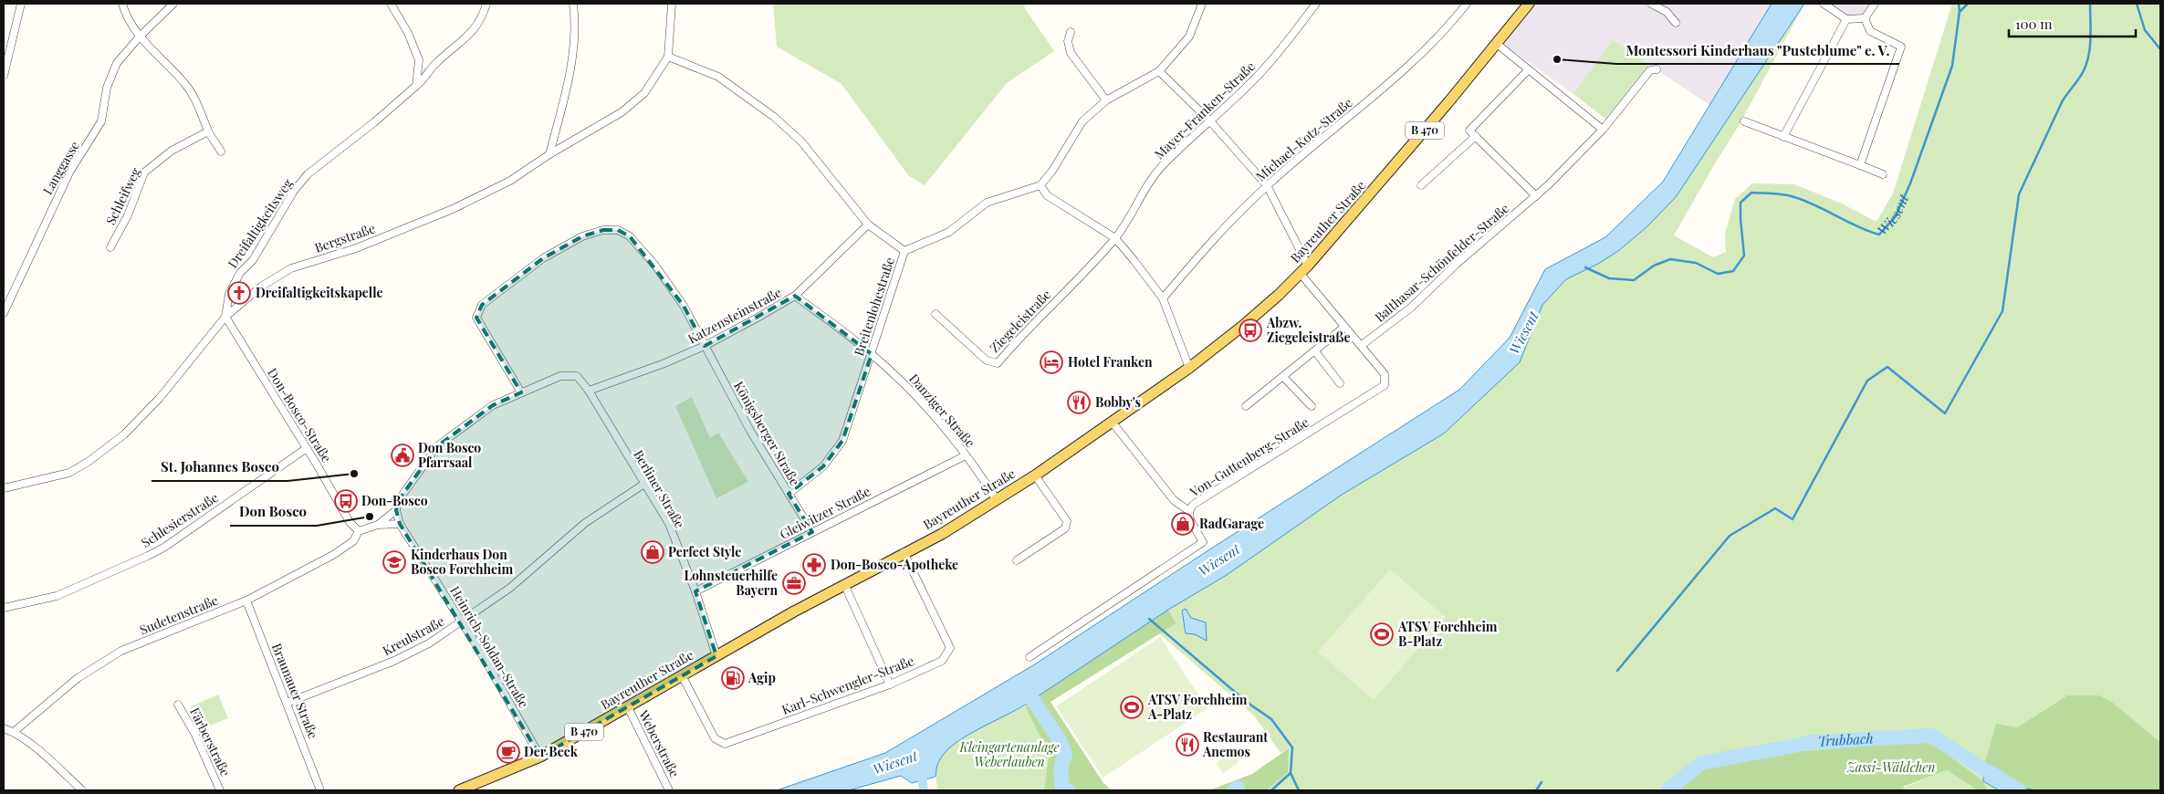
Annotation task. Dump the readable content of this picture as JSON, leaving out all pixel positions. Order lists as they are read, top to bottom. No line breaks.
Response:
{"streets":{"main road":["B 470","Bayreuther Straße"],"street":["Mayer-Franken-Straße","Michael-Kotz-Straße","Langgasse","Schleifweg","Dreifaltigkeitsweg","Bergstraße","Balthasar-Schönfelder-Straße","Breitenlohestraße","Katzensteinstraße","Ziegeleistraße","Danziger Straße","Don-Bosco-Straße","Königsberger Straße","Von-Guttenberg-Straße","Berliner Straße","Gleiwitzer Straße","Schlesierstraße","Sudetenstraße","Kreulstraße","Heinrich-Soldan-Straße","Karl-Schwengler-Straße","Braunauer Straße","Färberstraße","Weberstraße"]},"crossings":[["Mayer-Franken-Straße","Ziegeleistraße"],["Bayreuther Straße","Danziger Straße"],["Bayreuther Straße","Von-Guttenberg-Straße"],["Bayreuther Straße","Berliner Straße"],["Bayreuther Straße","Heinrich-Soldan-Straße"],["Bayreuther Straße","Karl-Schwengler-Straße"],["Bayreuther Straße","Weberstraße"],["Dreifaltigkeitsweg","Bergstraße"],["Dreifaltigkeitsweg","Don-Bosco-Straße"],["Bergstraße","Don-Bosco-Straße"],["Balthasar-Schönfelder-Straße","Von-Guttenberg-Straße"],["Breitenlohestraße","Danziger Straße"],["Breitenlohestraße","Königsberger Straße"],["Katzensteinstraße","Danziger Straße"],["Katzensteinstraße","Königsberger Straße"],["Katzensteinstraße","Berliner Straße"],["Danziger Straße","Gleiwitzer Straße"],["Don-Bosco-Straße","Schlesierstraße"],["Don-Bosco-Straße","Sudetenstraße"],["Königsberger Straße","Gleiwitzer Straße"],["Berliner Straße","Gleiwitzer Straße"],["Berliner Straße","Kreulstraße"],["Sudetenstraße","Braunauer Straße"],["Kreulstraße","Heinrich-Soldan-Straße"],["Kreulstraße","Braunauer Straße"]],"water":["Wiesent","Trubbach"],"parks":["Kleingartenanlage Weberlauben","Zassi-Wäldchen"],"places":{"other":["Montessori Kinderhaus \"Pusteblume\" e. V.","St. Johannes Bosco","Don Bosco"],"church":["Dreifaltigkeitskapelle"],"bus stop":["Abzw. Ziegeleistraße","Don-Bosco"],"hotel":["Hotel Franken"],"restaurant":["Bobby's","Restaurant Anemos"],"public building":["Don Bosco Pfarrsaal"],"shop":["RadGarage","Perfect Style"],"school or university":["Kinderhaus Don Bosco Forchheim"],"pharmacy":["Don-Bosco-Apotheke"],"office":["Lohnsteuerhilfe Bayern"],"sports":["ATSV Forchheim B-Platz","ATSV Forchheim A-Platz"],"fuel station":["Agip"],"cafe":["Der Beck"]},"scale_bar":"100 m"}
